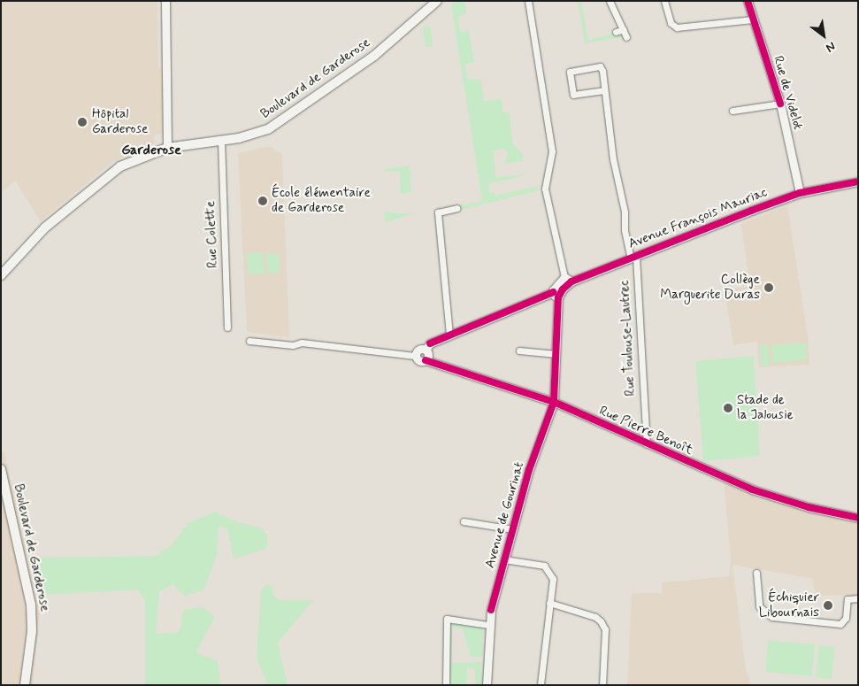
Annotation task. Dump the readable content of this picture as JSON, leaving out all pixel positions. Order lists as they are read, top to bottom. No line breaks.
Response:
{"streets":{"main road":["Boulevard de Garderose"],"street":["Rue de Videlot","Avenue François Mauriac","Rue Colette","Rue Toulouse-Lautrec","Rue Pierre Benoît","Avenue de Gourinat"]},"crossings":[["Boulevard de Garderose","Rue Colette"],["Rue de Videlot","Avenue François Mauriac"],["Avenue François Mauriac","Rue Toulouse-Lautrec"],["Avenue François Mauriac","Rue Pierre Benoît"],["Avenue François Mauriac","Avenue de Gourinat"],["Rue Toulouse-Lautrec","Rue Pierre Benoît"],["Rue Pierre Benoît","Avenue de Gourinat"]],"districts":["Garderose"],"places":["Hôpital Garderose","École élémentaire de Garderose","Collège Marguerite Duras","Stade de la Jalousie","Échiquier Libournais"],"north":"bottom right"}
